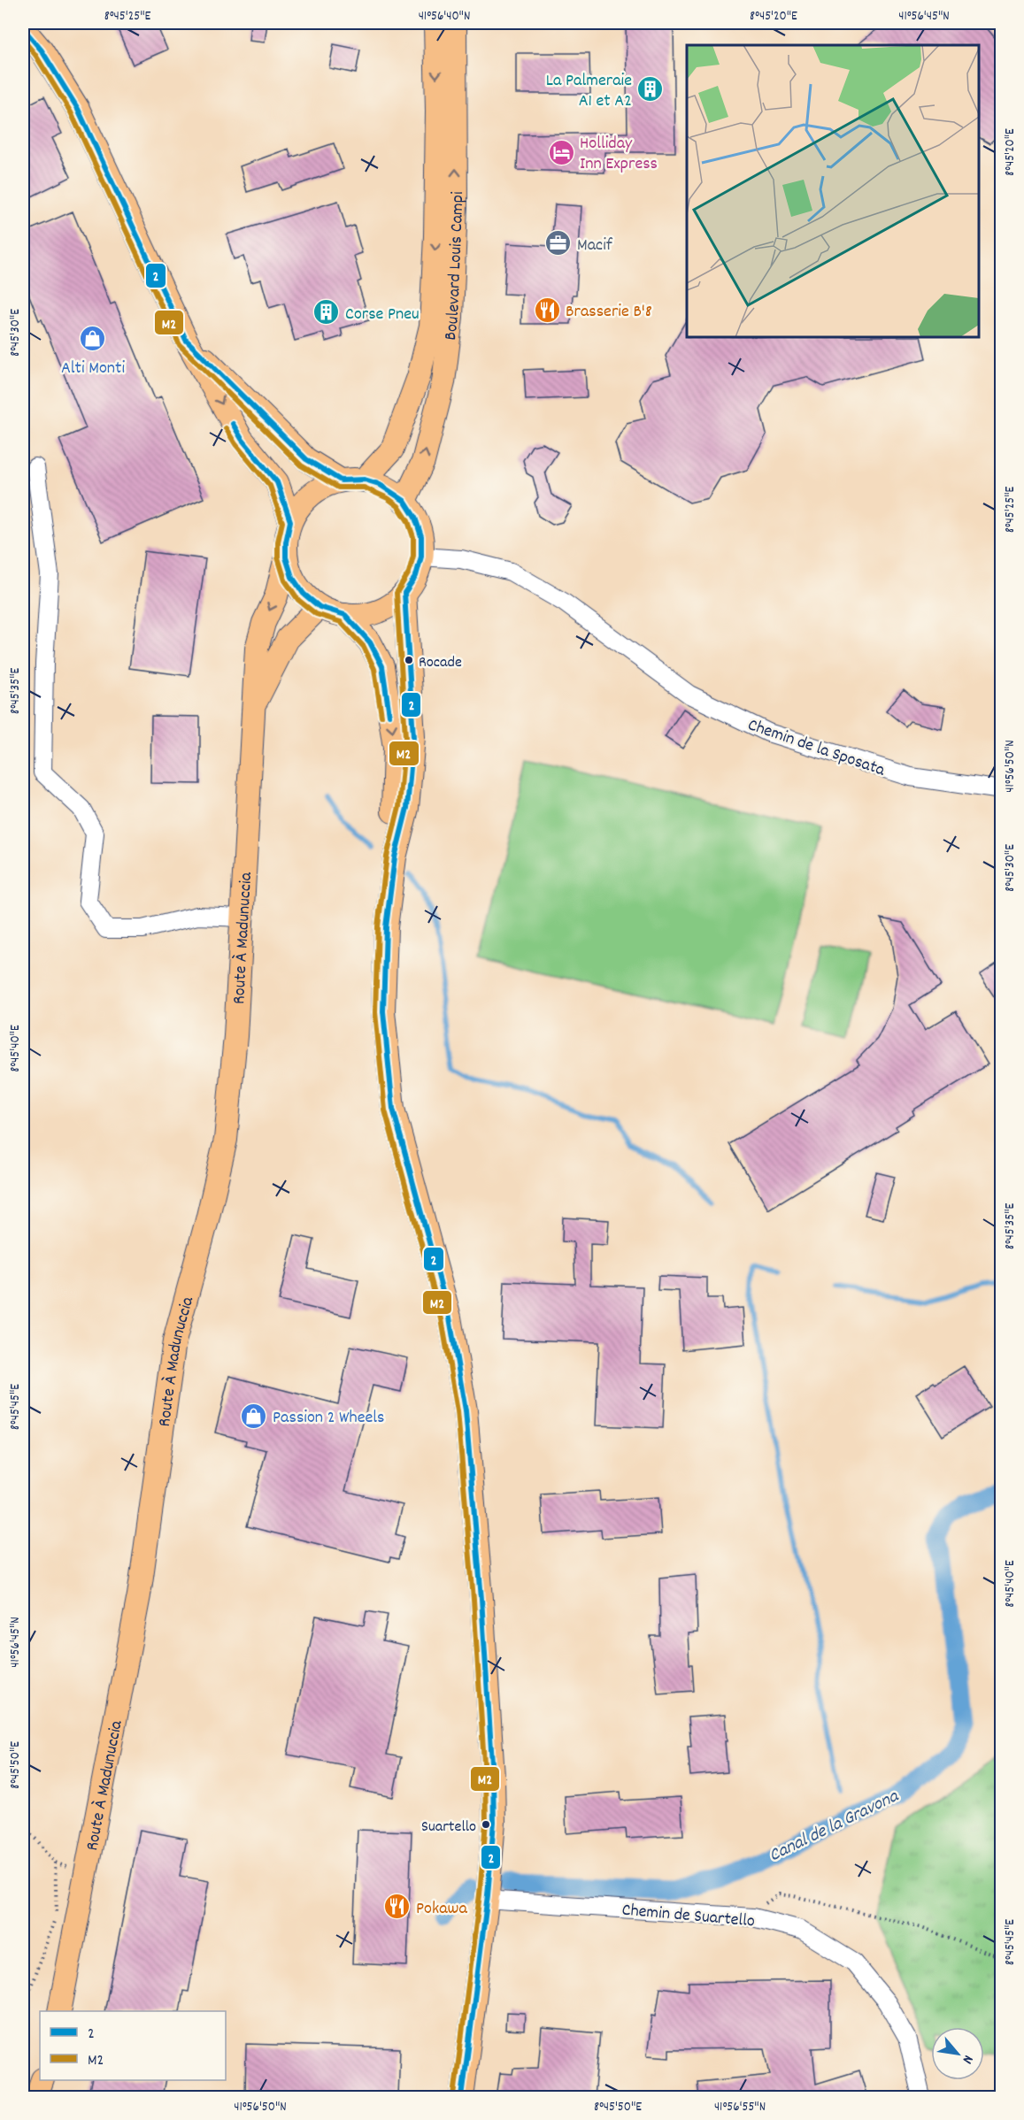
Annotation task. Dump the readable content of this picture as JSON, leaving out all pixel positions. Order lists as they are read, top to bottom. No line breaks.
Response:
{"streets":{"main road":["Boulevard Louis Campi","Route À Madunuccia"],"street":["Chemin de la Sposata","Chemin de Suartello"]},"crossings":[["Boulevard Louis Campi","Chemin de la Sposata"],["Boulevard Louis Campi","Route À Madunuccia"],["Chemin de la Sposata","Route À Madunuccia"]],"water":["Canal de la Gravona"],"places":{"building":["La Palmeraie A1 et A2","Corse Pneu"],"hotel":["Holliday Inn Express"],"office":["Macif"],"restaurant":["Brasserie B'8","Pokawa"],"shop":["Alti Monti","Passion 2 Wheels"],"other":["Rocade","Suartello"]},"lines":["transit line 2","transit line M2"],"legend":["2","M2"],"north":"bottom right","coordinates":["8°45'25\"E","41°56'40\"N","8°45'20\"E","41°56'45\"N","8°45'30\"E","8°45'35\"E","41°56'50\"N","8°45'40\"E","8°45'45\"E","8°45'50\"E","41°56'55\"N"]}
